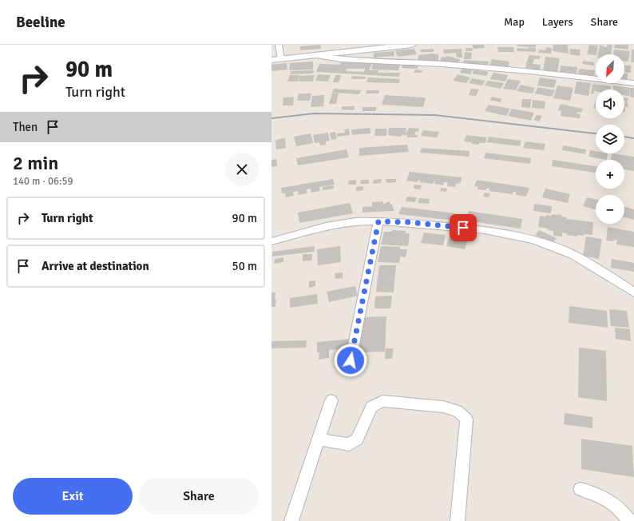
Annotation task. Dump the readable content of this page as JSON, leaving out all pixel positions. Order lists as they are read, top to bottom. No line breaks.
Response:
{"north":"bottom left","page":{"header":"Beeline","nav":["Map","Layers","Share"],"turn":["90 m","Turn right"],"map_buttons":["+","−"],"then":"Then","heading":["2 min","140 m · 06:59"],"list":[{"name":"Turn right","value":"90 m"},{"name":"Arrive at destination","value":"50 m"}],"buttons":["Exit","Share"]}}
